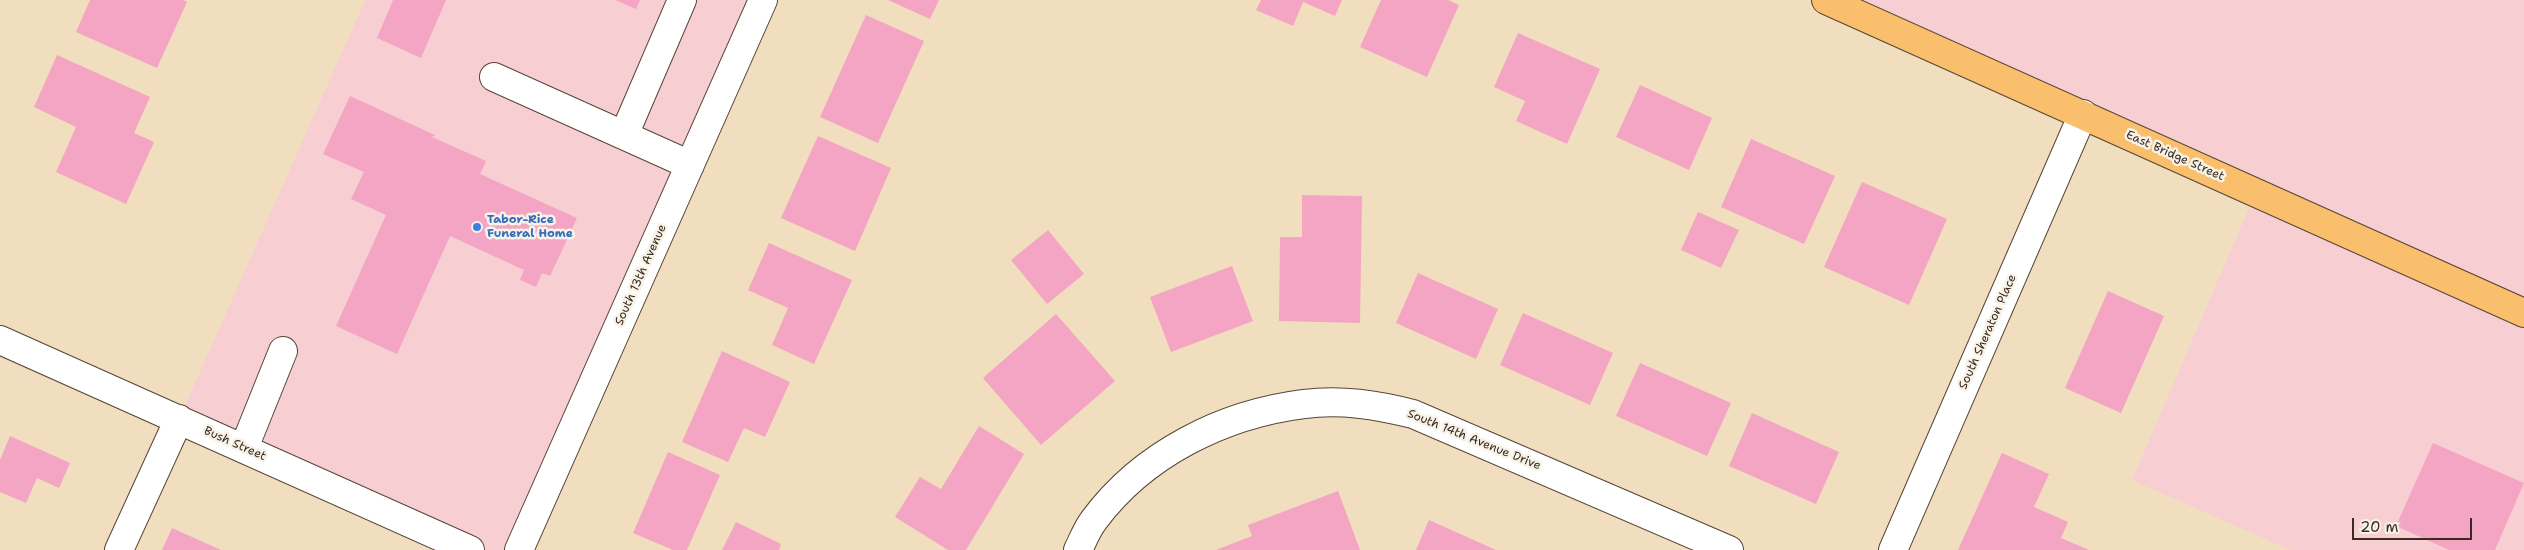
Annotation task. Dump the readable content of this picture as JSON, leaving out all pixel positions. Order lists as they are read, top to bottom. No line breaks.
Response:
{"streets":{"main road":["East Bridge Street"],"street":["South 13th Avenue","South Sheraton Place","South 14th Avenue Drive","Bush Street"]},"crossings":[["East Bridge Street","South Sheraton Place"]],"places":["Tabor-Rice Funeral Home"],"scale_bar":"20 m"}
